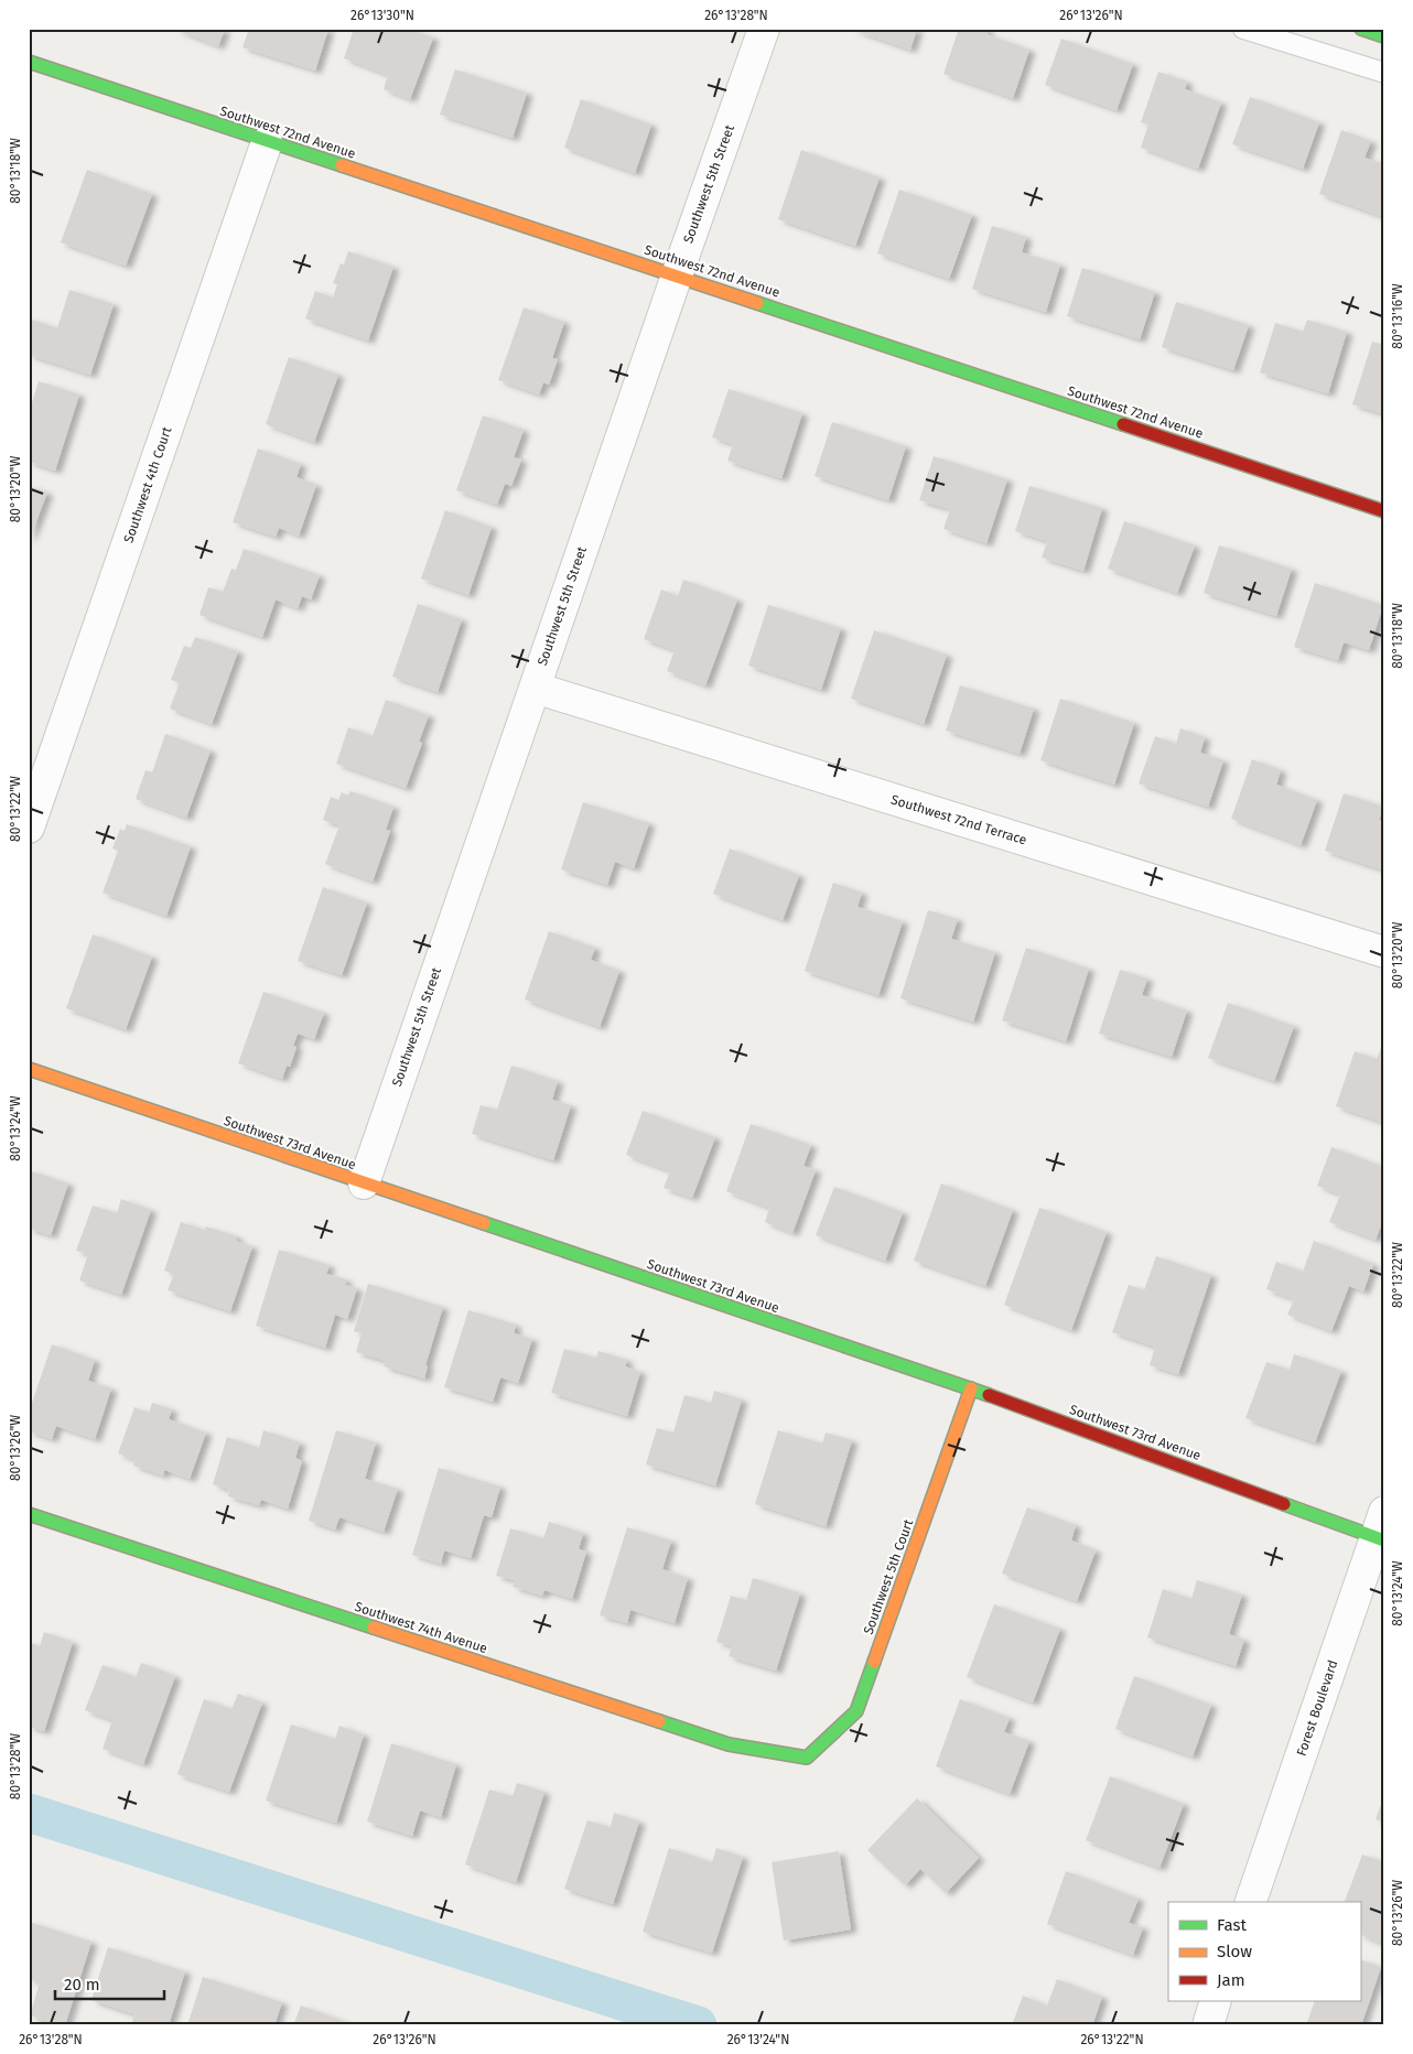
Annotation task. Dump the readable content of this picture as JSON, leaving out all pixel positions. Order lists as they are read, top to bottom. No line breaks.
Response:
{"streets":{"street":["Southwest 72nd Avenue","Southwest 5th Street","Southwest 4th Court","Southwest 72nd Terrace","Southwest 73rd Avenue","Southwest 5th Court","Southwest 74th Avenue","Forest Boulevard"]},"crossings":[["Southwest 72nd Avenue","Southwest 5th Street"],["Southwest 72nd Avenue","Southwest 4th Court"],["Southwest 5th Street","Southwest 72nd Terrace"],["Southwest 5th Street","Southwest 73rd Avenue"],["Southwest 73rd Avenue","Southwest 5th Court"],["Southwest 73rd Avenue","Forest Boulevard"],["Southwest 5th Court","Southwest 74th Avenue"]],"legend":["Fast","Slow","Jam"],"scale_bar":"20 m","coordinates":["26°13'30\"N","26°13'28\"N","26°13'26\"N","80°13'18\"W","80°13'16\"W","80°13'20\"W","80°13'22\"W","80°13'24\"W","80°13'26\"W","80°13'28\"W","26°13'24\"N","26°13'22\"N"]}
